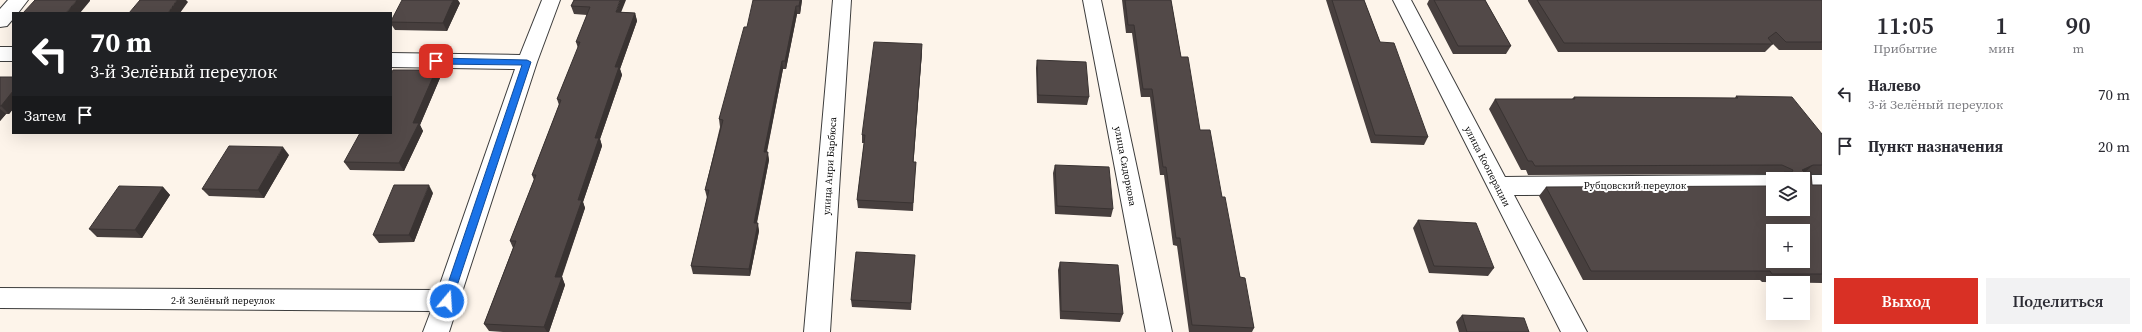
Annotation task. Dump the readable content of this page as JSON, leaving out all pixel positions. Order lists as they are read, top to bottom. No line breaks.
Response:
{"streets":{"street":["улица Анри Барбюса","улица Сидоркова","улица Кооперации","Рубцовский переулок","2-й Зелёный переулок"]},"crossings":[["улица Кооперации","Рубцовский переулок"]],"page":{"eta":["11:05","Прибытие","1","мин","90","m"],"turn":["70 m","3-й Зелёный переулок"],"list":[{"name":"Налево","note":"3-й Зелёный переулок","value":"70 m"},{"name":"Пункт назначения","value":"20 m"}],"then":"Затем","map_buttons":["+","−"],"buttons":["Выход","Поделиться"]}}
